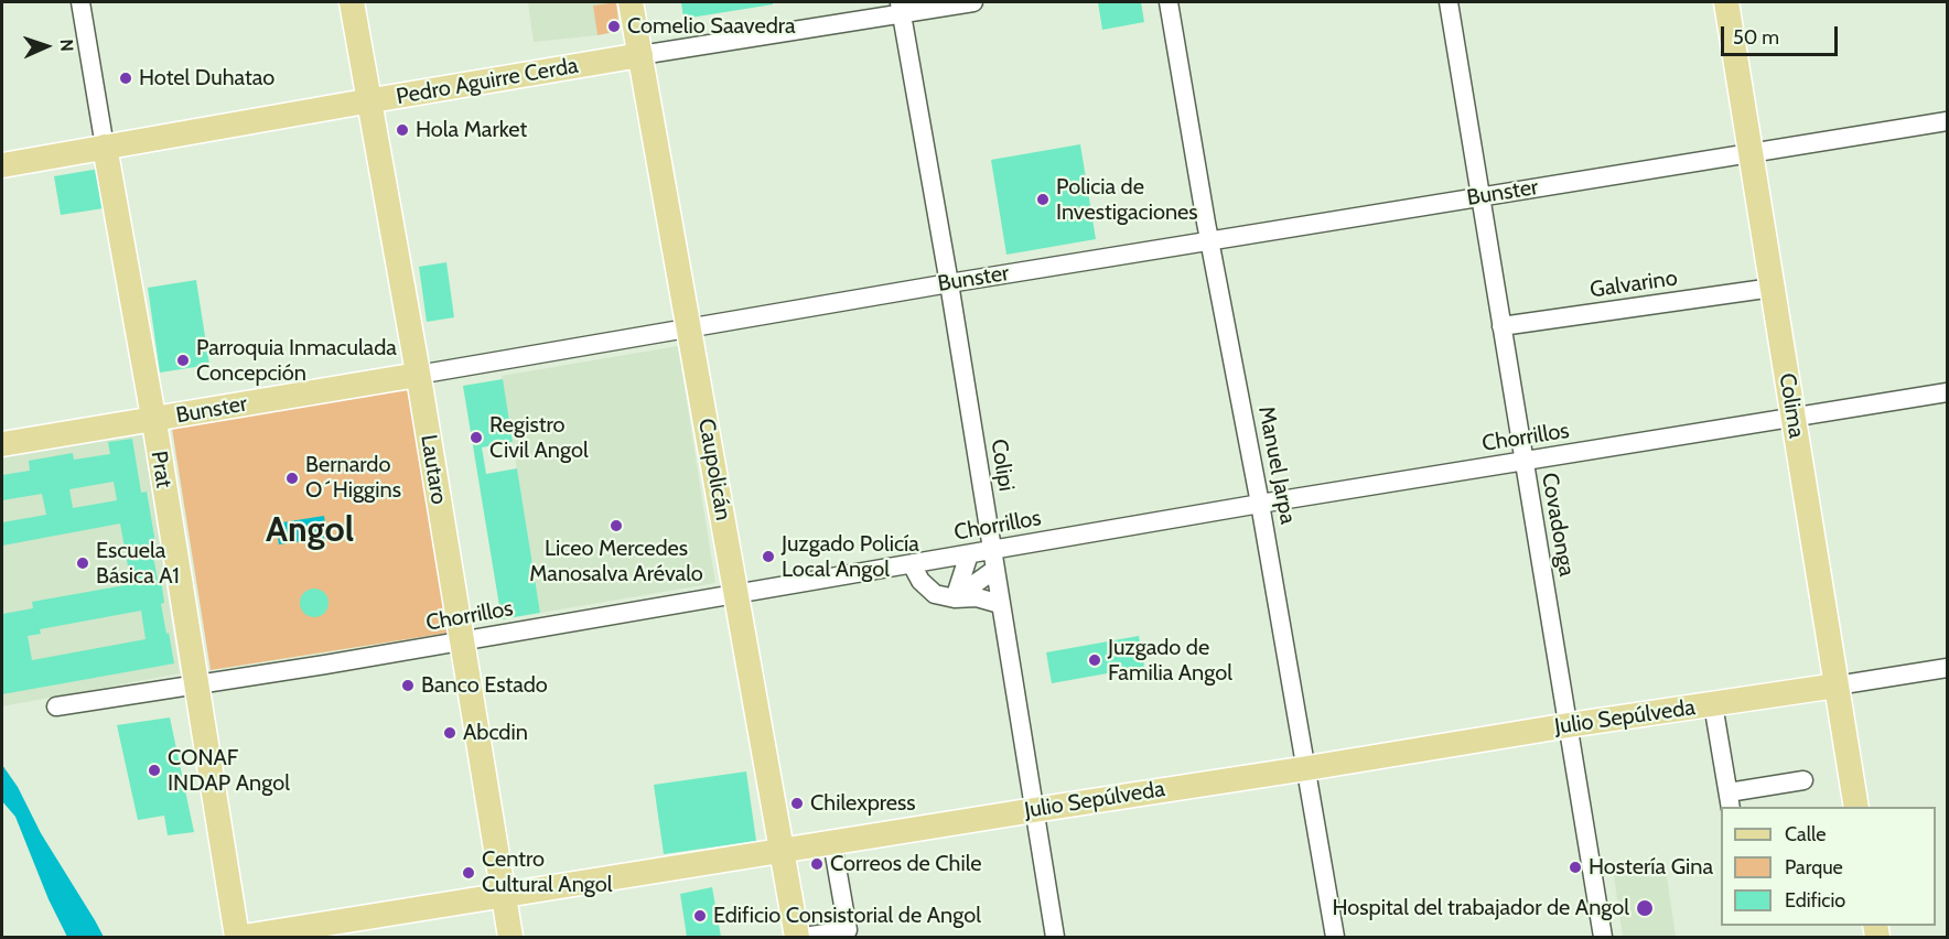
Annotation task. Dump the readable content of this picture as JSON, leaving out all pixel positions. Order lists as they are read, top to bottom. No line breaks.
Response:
{"streets":{"main road":["Pedro Aguirre Cerda","Bunster","Colima","Prat","Lautaro","Caupolicán","Julio Sepúlveda"],"street":["Galvarino","Chorrillos","Colipi","Manuel Jarpa","Covadonga"]},"crossings":[["Pedro Aguirre Cerda","Colipi"],["Pedro Aguirre Cerda","Prat"],["Pedro Aguirre Cerda","Lautaro"],["Pedro Aguirre Cerda","Caupolicán"],["Bunster","Colima"],["Bunster","Colipi"],["Bunster","Manuel Jarpa"],["Bunster","Prat"],["Bunster","Lautaro"],["Bunster","Caupolicán"],["Bunster","Covadonga"],["Galvarino","Colima"],["Galvarino","Covadonga"],["Colima","Chorrillos"],["Colima","Julio Sepúlveda"],["Chorrillos","Colipi"],["Chorrillos","Manuel Jarpa"],["Chorrillos","Prat"],["Chorrillos","Lautaro"],["Chorrillos","Caupolicán"],["Chorrillos","Covadonga"],["Colipi","Julio Sepúlveda"],["Manuel Jarpa","Julio Sepúlveda"],["Lautaro","Julio Sepúlveda"],["Caupolicán","Julio Sepúlveda"],["Covadonga","Julio Sepúlveda"]],"districts":["Angol"],"places":["Comelio Saavedra","Hotel Duhatao","Hola Market","Policia de Investigaciones","Parroquia Inmaculada Concepción","Registro Civil Angol","Bernardo O´Higgins","Liceo Mercedes Manosalva Arévalo","Juzgado Policía Local Angol","Escuela Básica A1","Juzgado de Familia Angol","Banco Estado","Abcdin","CONAF INDAP Angol","Chilexpress","Correos de Chile","Hostería Gina","Centro Cultural Angol","Hospital del trabajador de Angol","Edificio Consistorial de Angol"],"legend":["Calle","Parque","Edificio"],"scale_bar":"50 m","north":"right"}
